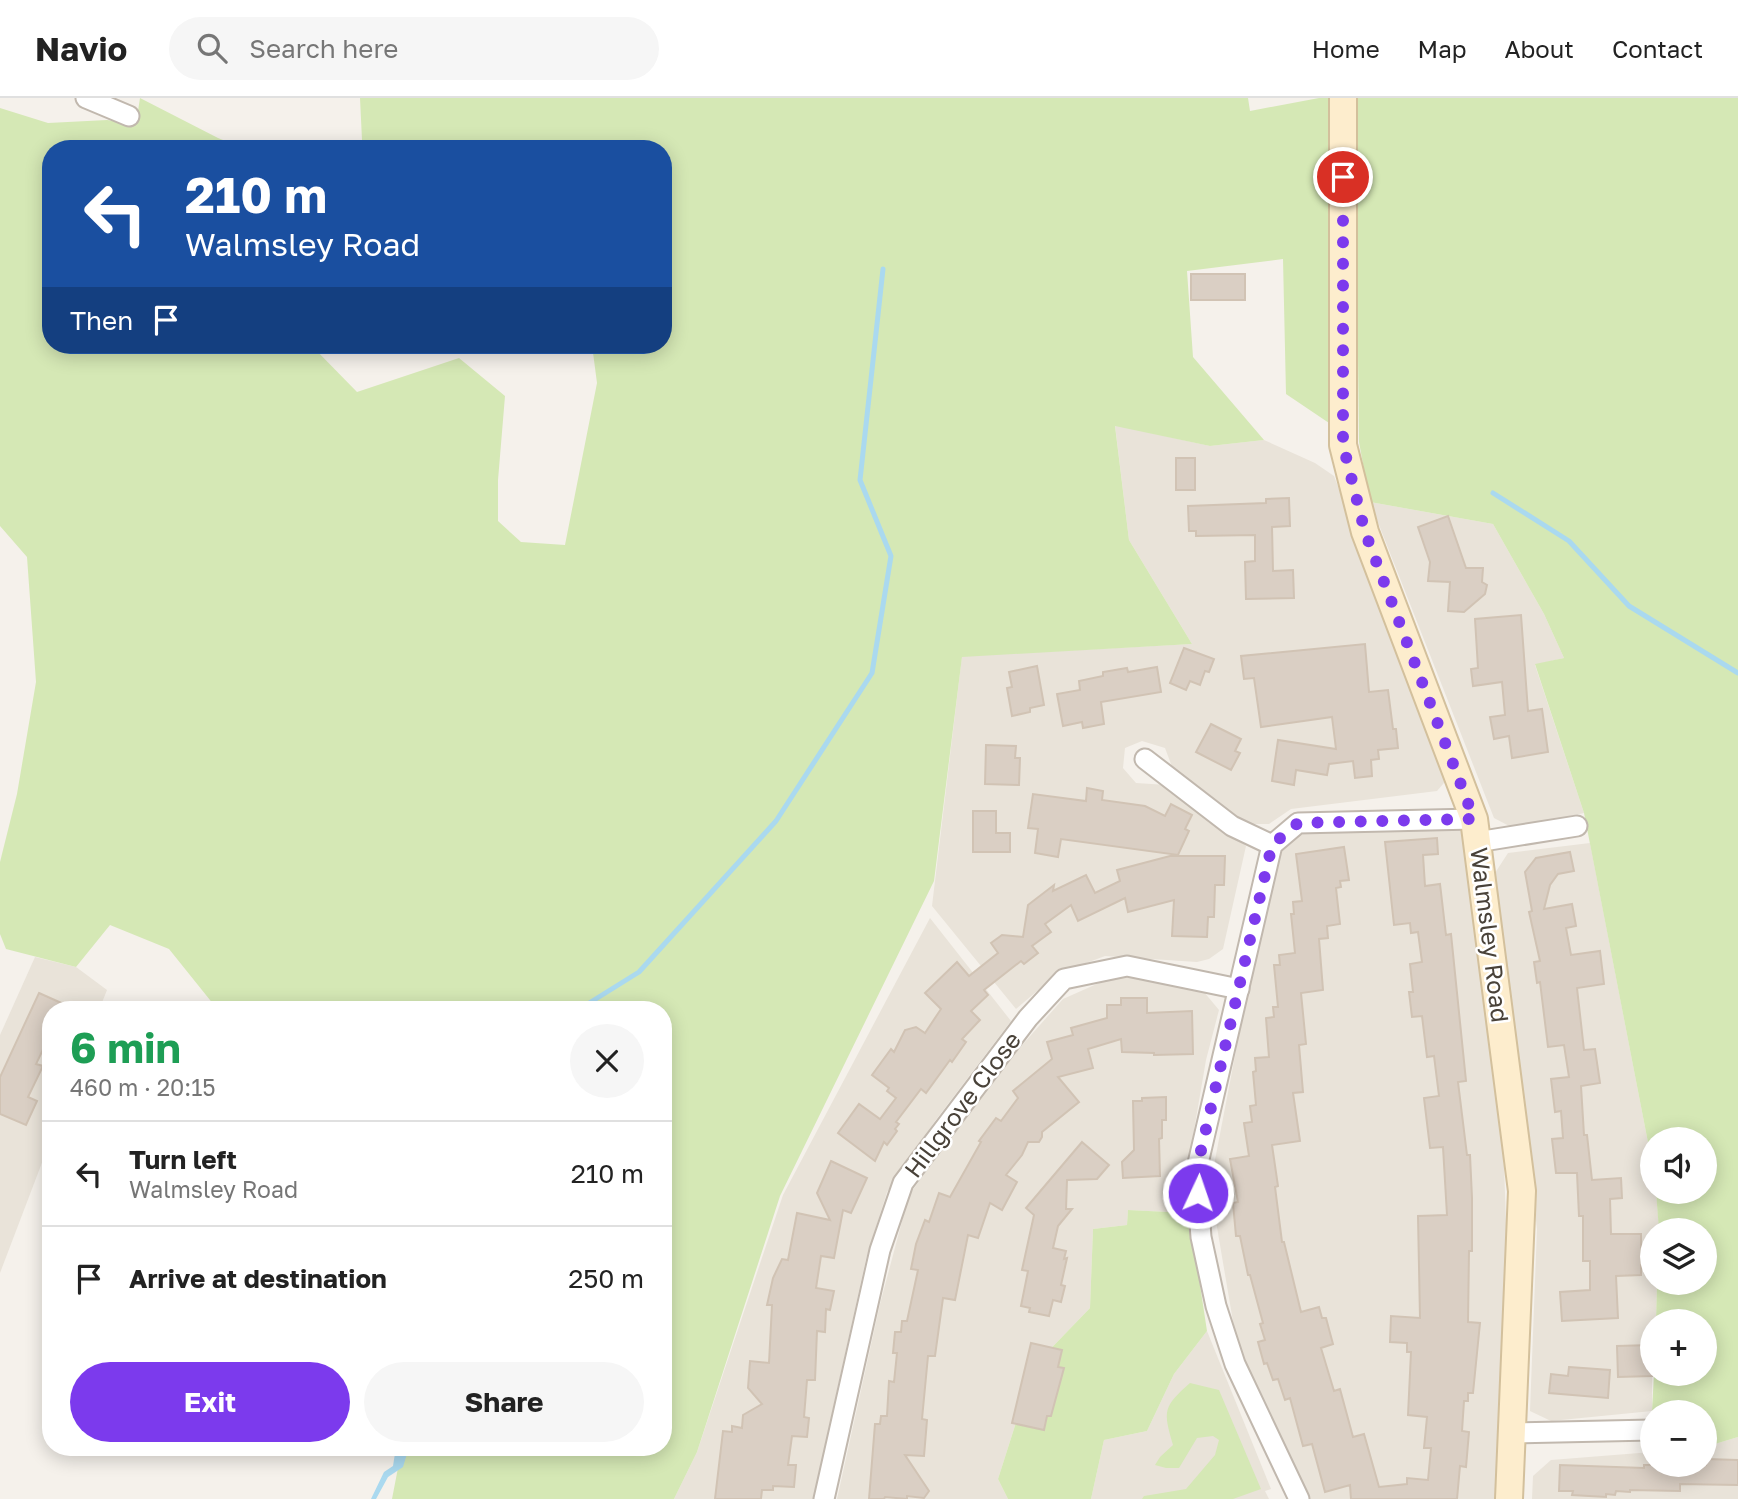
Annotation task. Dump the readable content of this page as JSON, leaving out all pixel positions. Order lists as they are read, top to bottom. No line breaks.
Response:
{"streets":{"street":["Walmsley Road","Hillgrove Close"]},"page":{"header":"Navio","search":"Search here","nav":["Home","Map","About","Contact"],"turn":["210 m","Walmsley Road"],"then":"Then","heading":["6 min","460 m · 20:15"],"list":[{"name":"Turn left","note":"Walmsley Road","value":"210 m"},{"name":"Arrive at destination","value":"250 m"}],"map_buttons":["+","−"],"buttons":["Exit","Share"]}}
